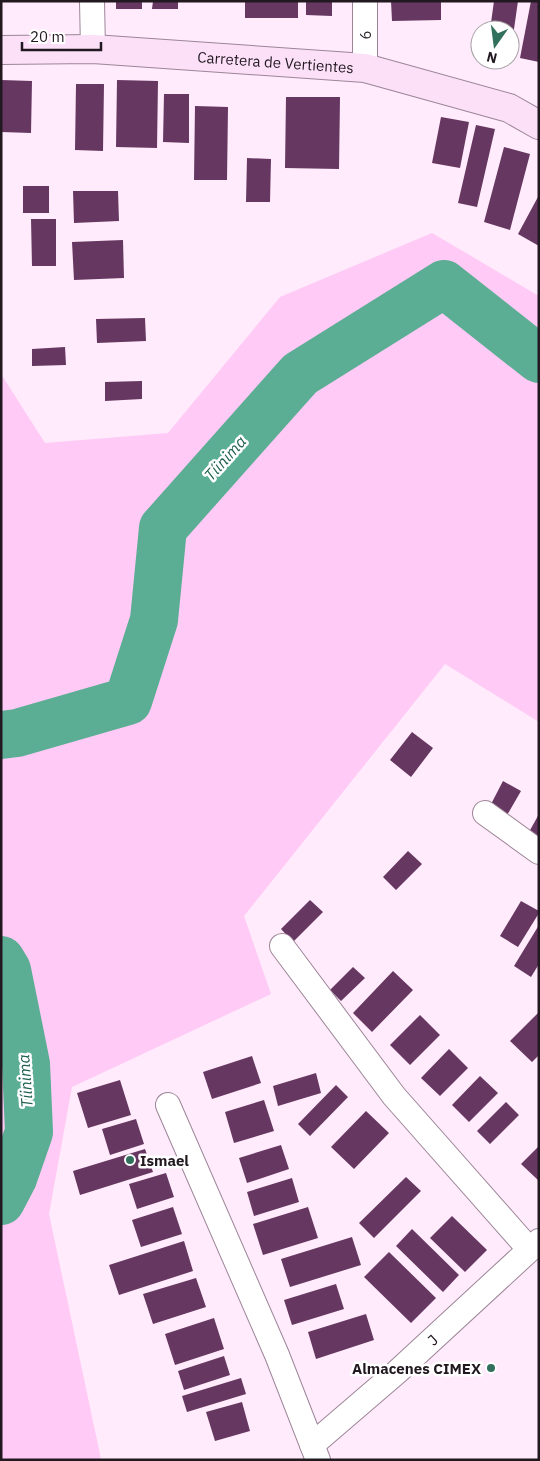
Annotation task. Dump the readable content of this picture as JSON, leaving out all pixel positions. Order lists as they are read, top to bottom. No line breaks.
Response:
{"streets":{"main road":["Carretera de Vertientes"],"street":["6","J"]},"crossings":[["6","Carretera de Vertientes"]],"water":["Tíinima"],"places":["Ismael","Almacenes CIMEX"],"scale_bar":"20 m","north":"bottom"}
